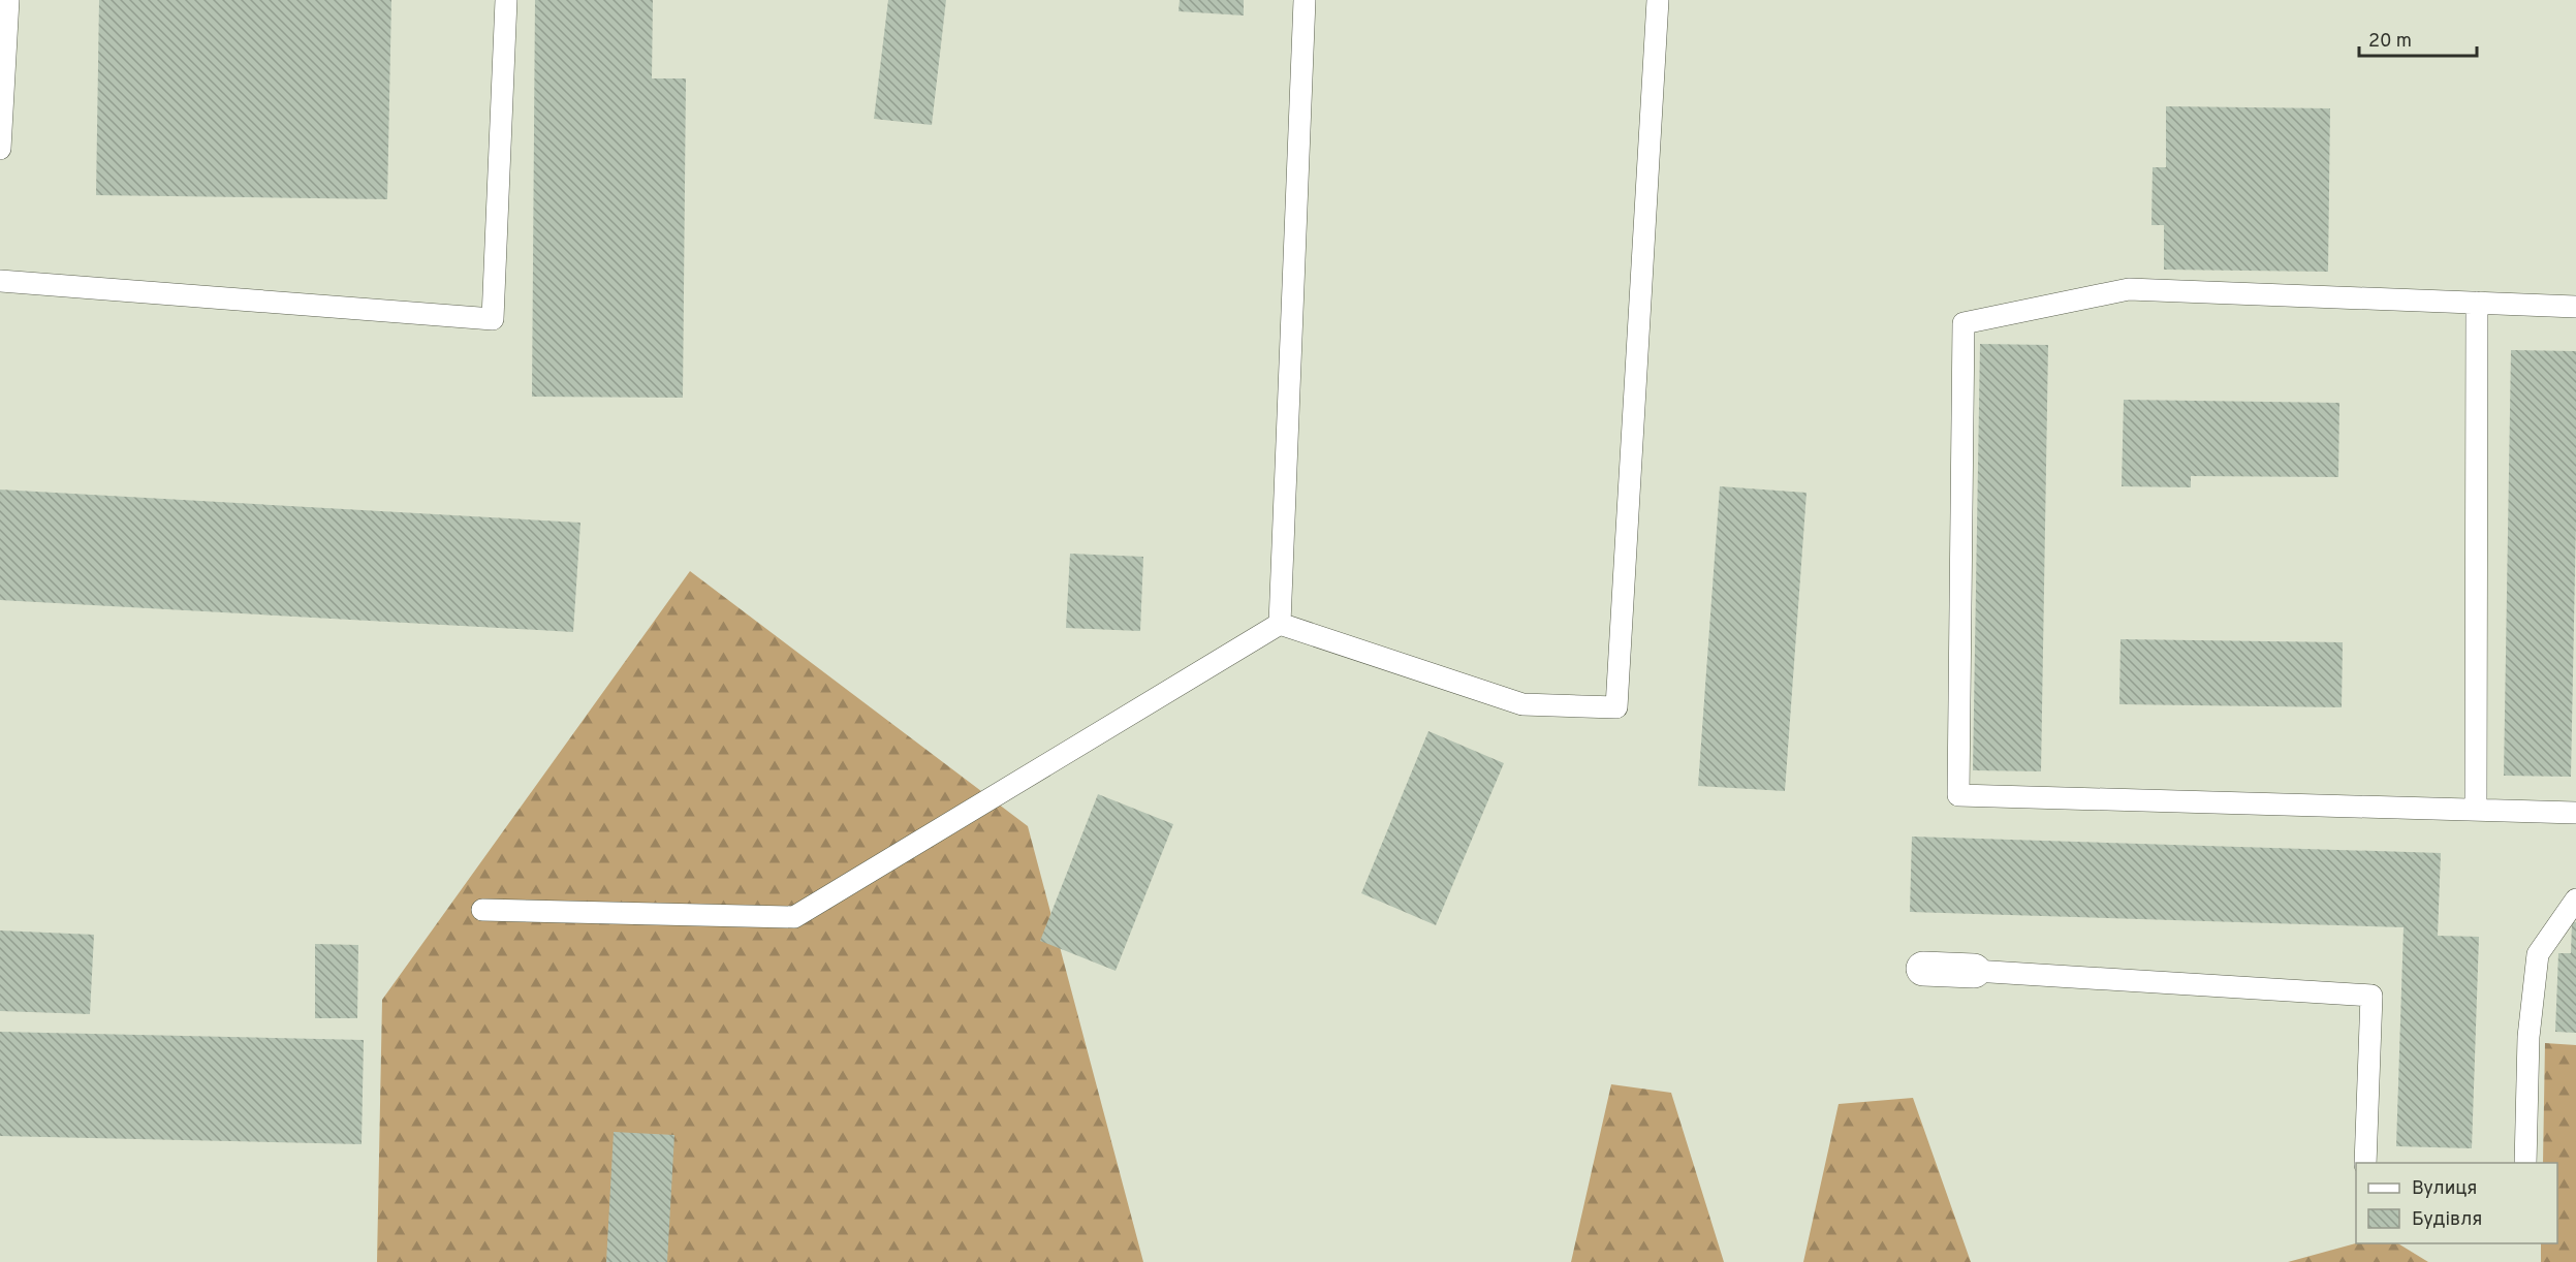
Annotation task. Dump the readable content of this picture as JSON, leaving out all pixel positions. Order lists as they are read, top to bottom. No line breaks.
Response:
{"legend":["Вулиця","Будівля"],"scale_bar":"20 m"}
